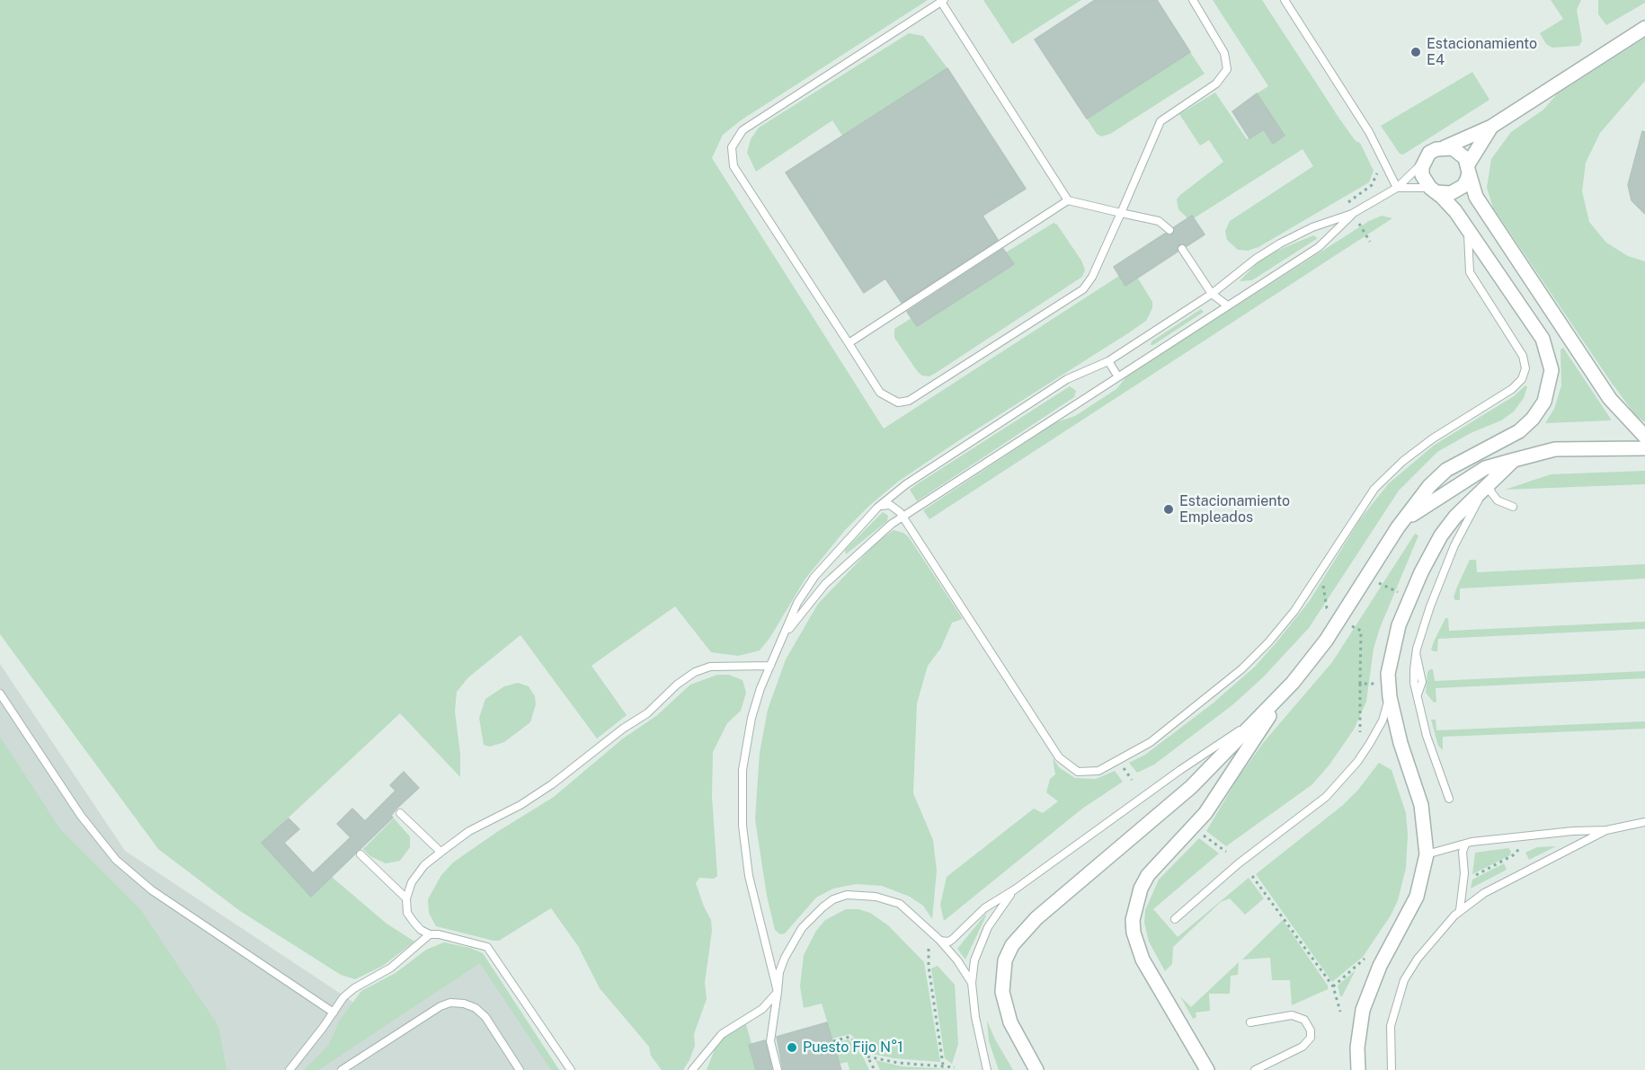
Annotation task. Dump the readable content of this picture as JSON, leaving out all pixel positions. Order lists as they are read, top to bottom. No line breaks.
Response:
{"places":["Estacionamiento E4","Estacionamiento Empleados","Puesto Fijo N°1"]}
